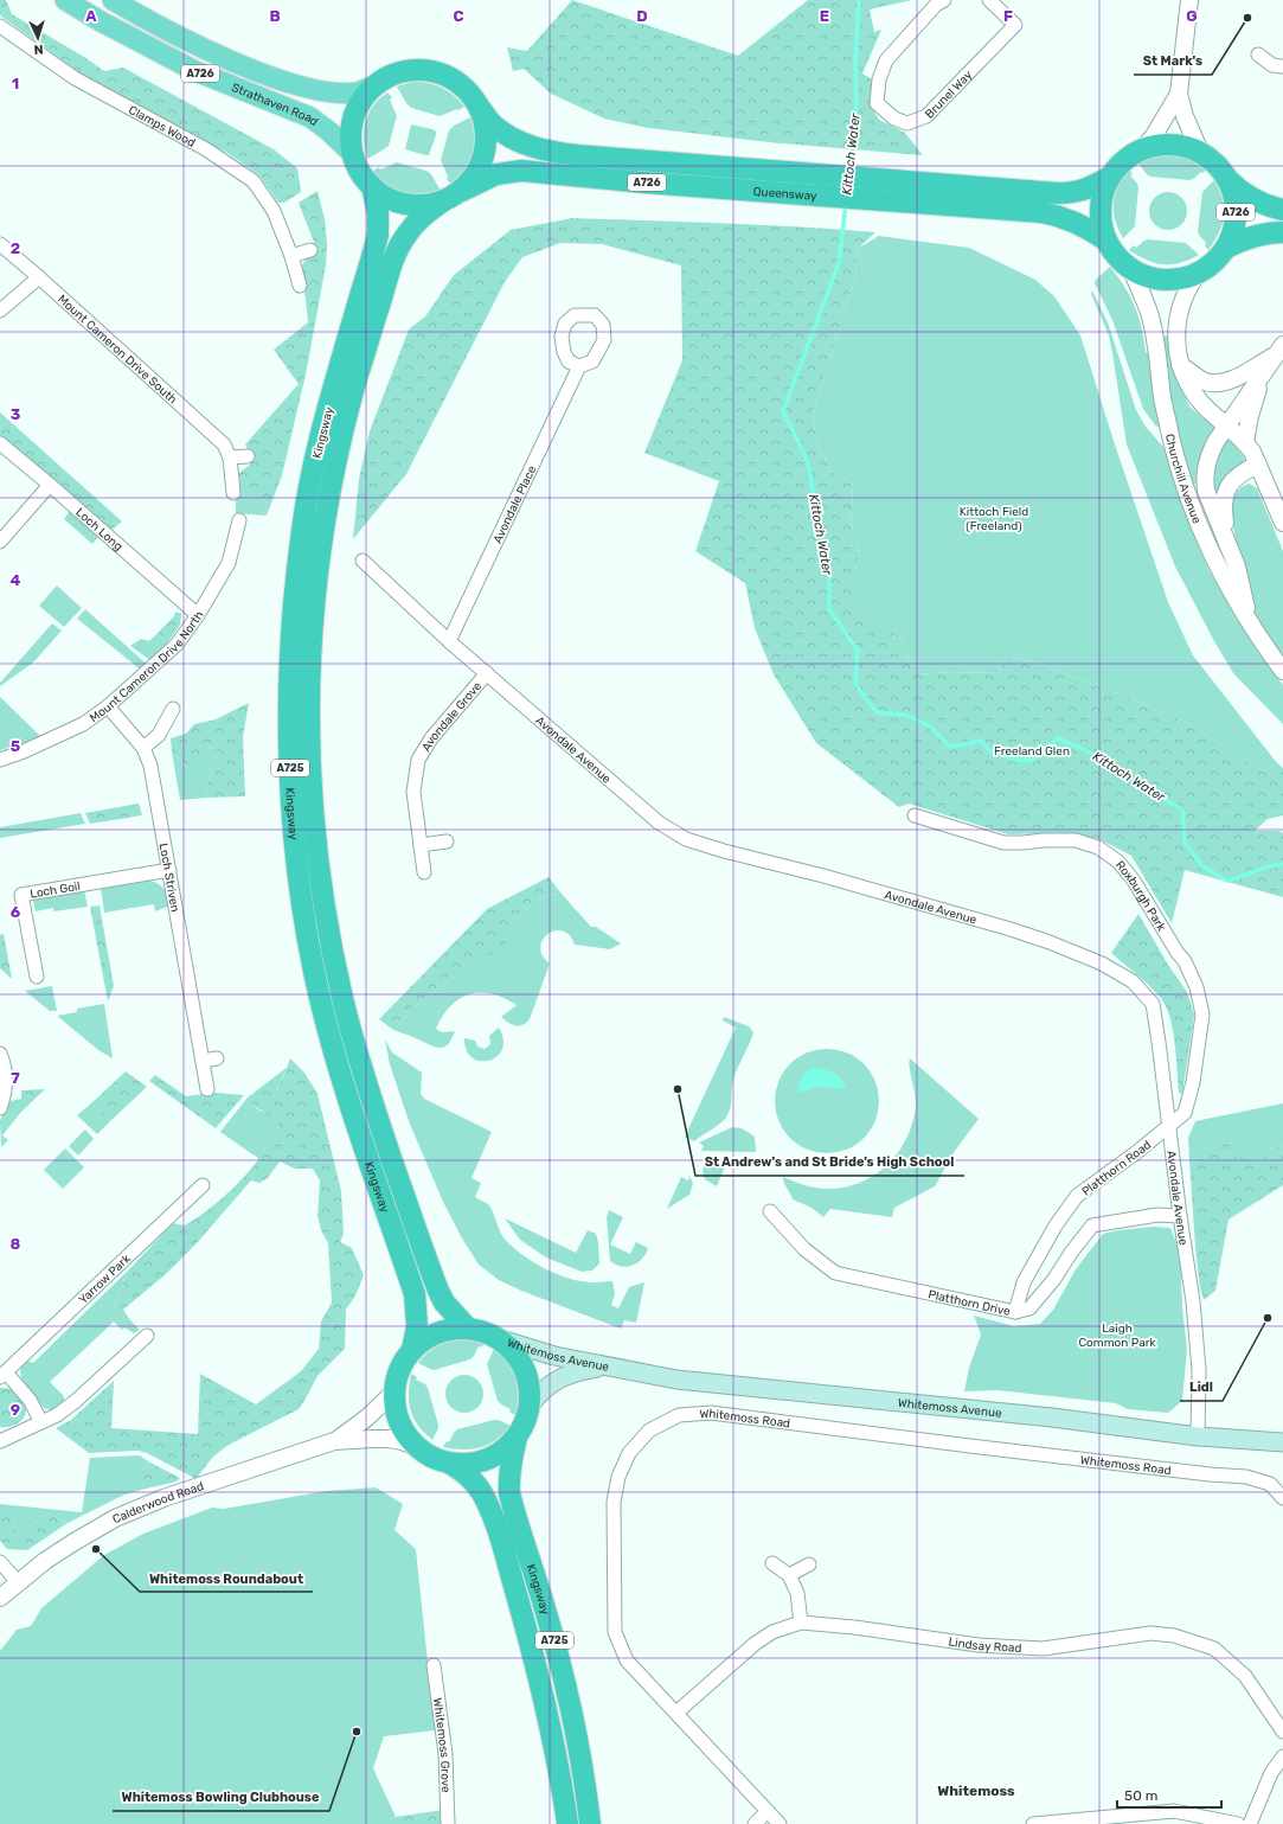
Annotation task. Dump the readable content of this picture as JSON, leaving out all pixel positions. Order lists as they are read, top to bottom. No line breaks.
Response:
{"streets":{"highway":["A726","Queensway","Kingsway","A725"],"main road":["Strathaven Road","Whitemoss Avenue"],"street":["Brunel Way","Clamps Wood","Mount Cameron Drive South","Churchill Avenue","Avondale Place","Loch Long","Mount Cameron Drive North","Avondale Grove","Avondale Avenue","Loch Striven","Loch Goil","Roxburgh Park","Platthorn Road","Yarrow Park","Platthorn Drive","Whitemoss Road","Calderwood Road","Lindsay Road","Whitemoss Grove"]},"crossings":[["A726","Strathaven Road"],["A726","Queensway"],["A726","Kingsway"],["A726","Churchill Avenue"],["Strathaven Road","Queensway"],["Strathaven Road","Kingsway"],["Queensway","Kingsway"],["Queensway","Churchill Avenue"],["Kingsway","A725"],["Kingsway","Whitemoss Avenue"],["Kingsway","Calderwood Road"],["Avondale Place","Avondale Avenue"],["Loch Long","Mount Cameron Drive North"],["Mount Cameron Drive North","Loch Striven"],["Avondale Grove","Avondale Avenue"],["Avondale Avenue","Roxburgh Park"],["Avondale Avenue","Platthorn Road"],["Avondale Avenue","Platthorn Drive"],["Avondale Avenue","Whitemoss Avenue"],["A725","Whitemoss Avenue"],["A725","Calderwood Road"],["Loch Striven","Loch Goil"],["Roxburgh Park","Platthorn Road"],["Platthorn Road","Platthorn Drive"],["Whitemoss Avenue","Calderwood Road"],["Whitemoss Road","Lindsay Road"]],"districts":["Whitemoss"],"water":["Kittoch Water"],"parks":["Kittoch Field (Freeland)","Freeland Glen","Laigh Common Park"],"places":["St Mark's","St Andrew's and St Bride's High School","Lidl","Whitemoss Roundabout","Whitemoss Bowling Clubhouse"],"scale_bar":"50 m","north":"bottom","grid":{"columns":["A","B","C","D","E","F","G"],"rows":["1","2","3","4","5","6","7","8","9"]}}
